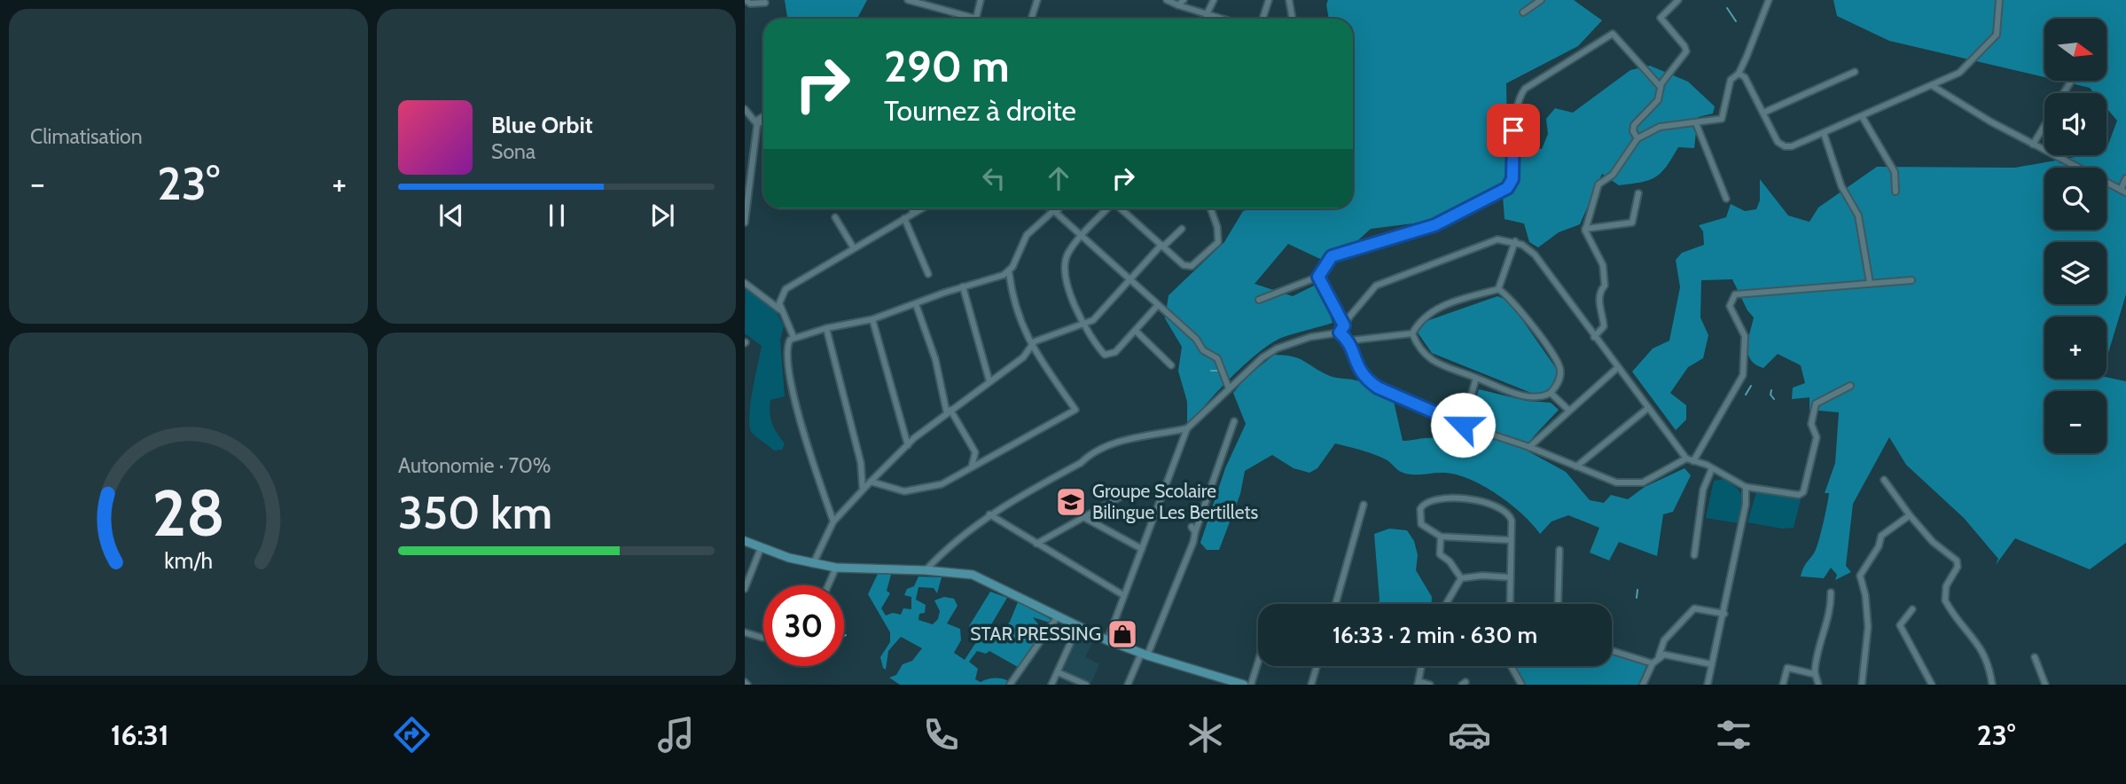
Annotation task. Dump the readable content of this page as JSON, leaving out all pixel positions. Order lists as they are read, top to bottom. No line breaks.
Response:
{"places":{"school or university":["Groupe Scolaire Bilingue Les Bertillets"],"shop":["STAR PRESSING"]},"north":"right","page":{"tile":["Climatisation",["Autonomie · 70%","350 km"]],"map_buttons":["+","−"],"turn":["290 m","Tournez à droite"],"song":["Blue Orbit","Sona"],"heat":["−","23°","+"],"limit":"30","trip":"16:33 · 2 min · 630 m","tabs":["16:31","23°"],"gauge":["28","km/h"]}}
